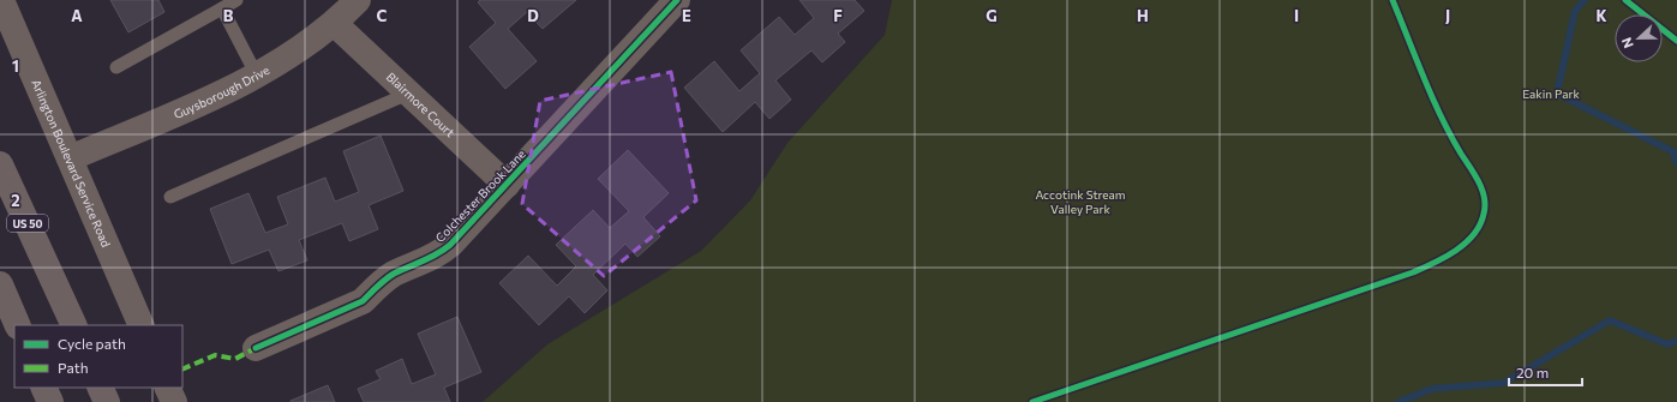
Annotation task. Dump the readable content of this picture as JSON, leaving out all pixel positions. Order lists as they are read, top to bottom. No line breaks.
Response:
{"streets":{"main road":["US 50"],"street":["Guysborough Drive","Blairmore Court","Arlington Boulevard Service Road","Colchester Brook Lane"]},"crossings":[["Guysborough Drive","Blairmore Court"],["Guysborough Drive","Arlington Boulevard Service Road"],["Blairmore Court","Colchester Brook Lane"]],"parks":["Eakin Park","Accotink Stream Valley Park"],"legend":["Cycle path","Path"],"scale_bar":"20 m","north":"left","grid":{"columns":["A","B","C","D","E","F","G","H","I","J","K"],"rows":["1","2"]}}
